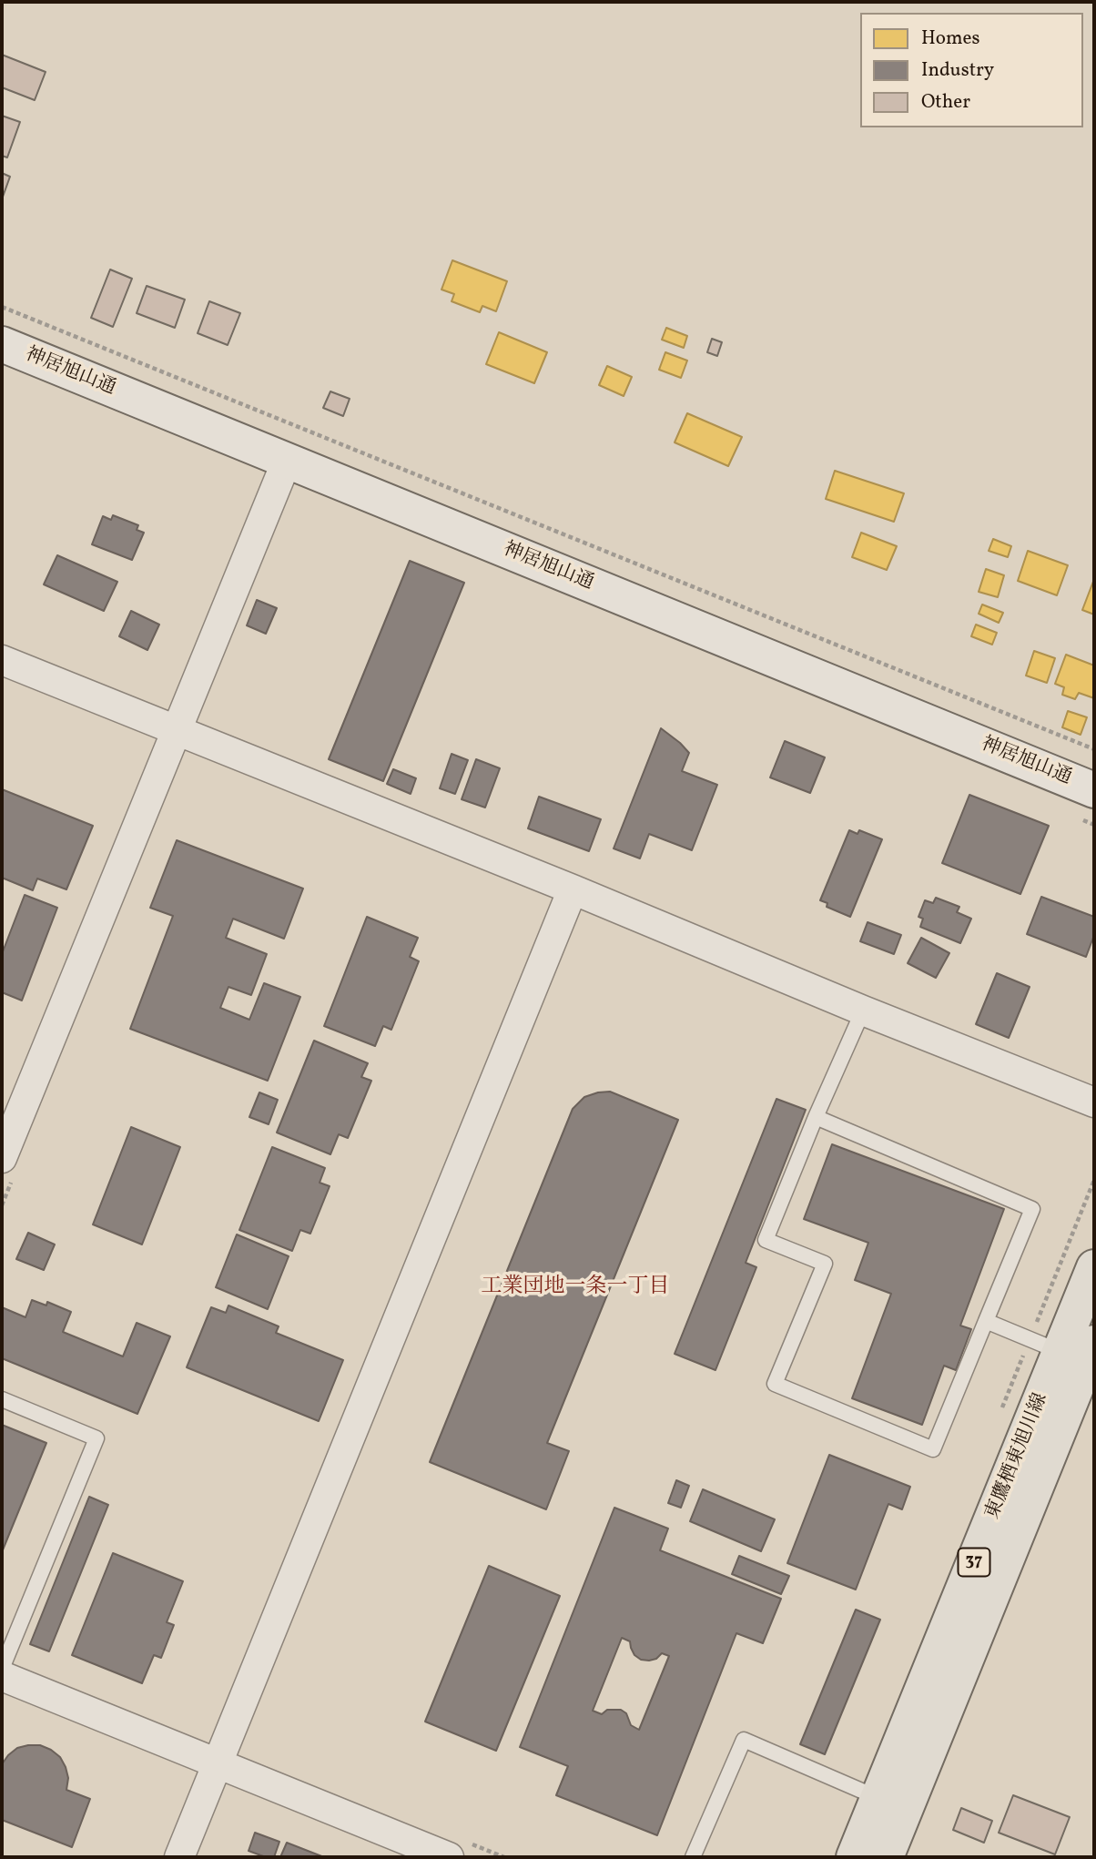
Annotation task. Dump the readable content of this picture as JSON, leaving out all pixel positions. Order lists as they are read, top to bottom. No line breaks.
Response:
{"streets":{"main road":["神居旭山通","東鷹栖東旭川線","37"]},"districts":["工業団地一条一丁目"],"legend":["Homes","Industry","Other"]}
